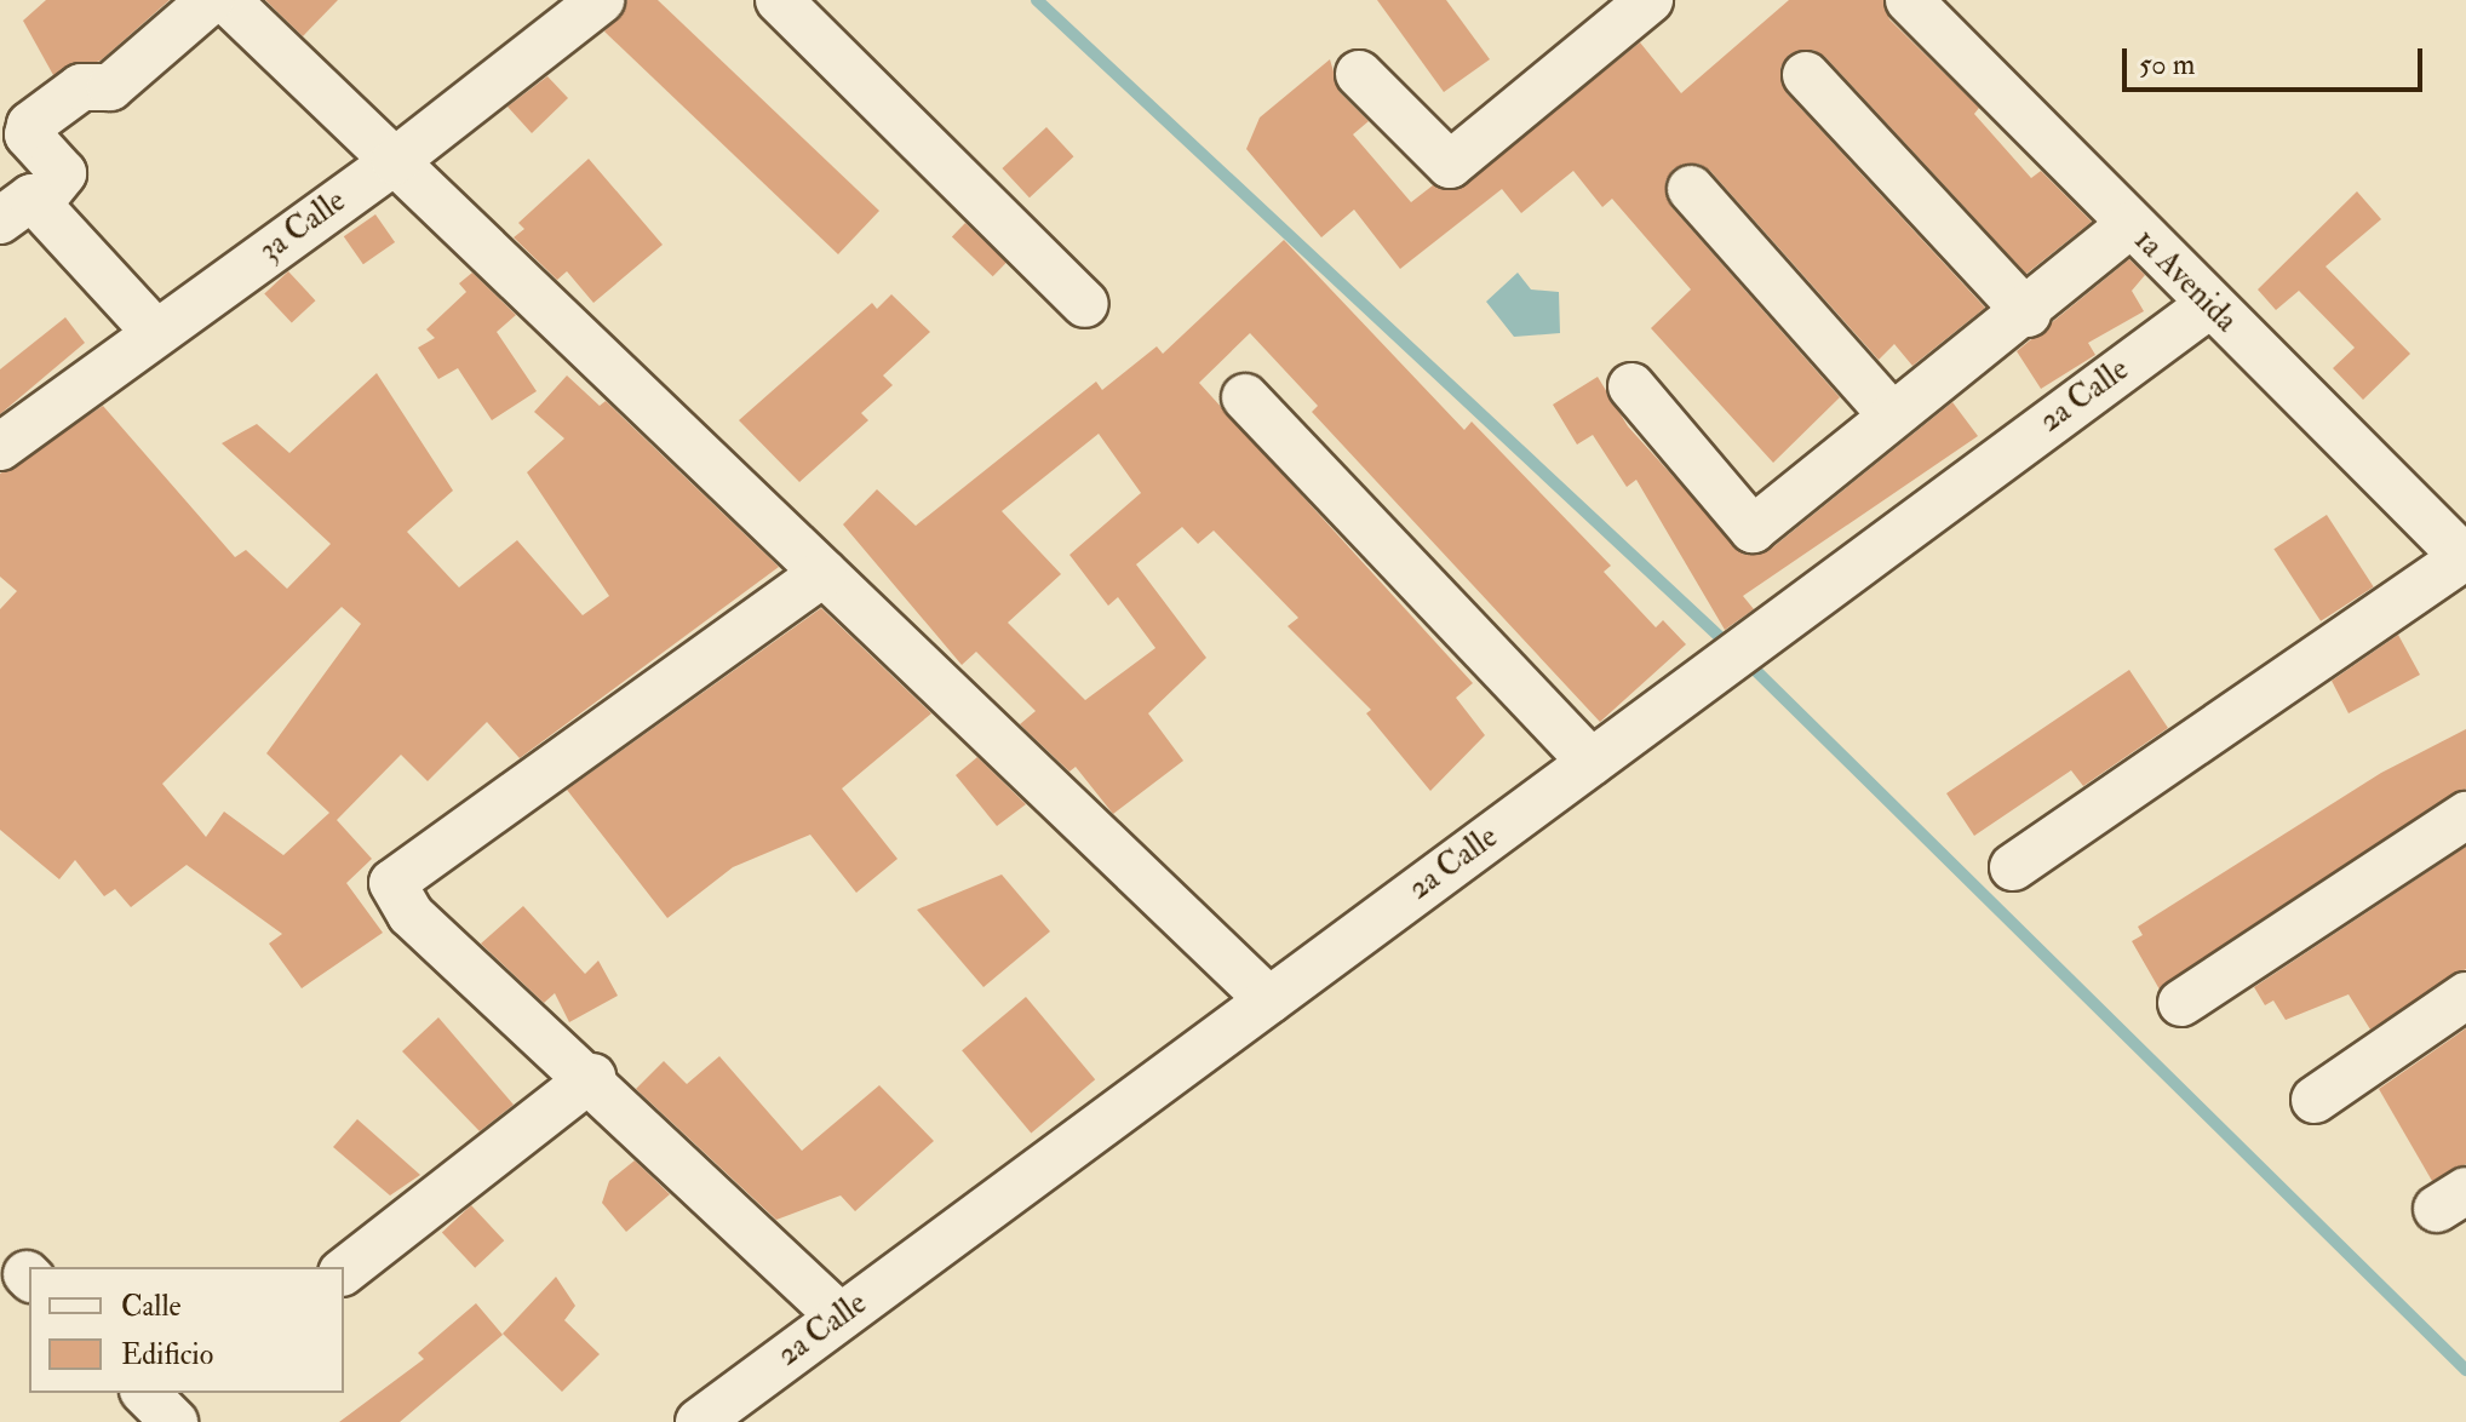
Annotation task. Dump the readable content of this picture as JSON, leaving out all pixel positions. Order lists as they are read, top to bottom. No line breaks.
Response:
{"streets":{"street":["3a Calle","1a Avenida","2a Calle"]},"crossings":[["1a Avenida","2a Calle"]],"legend":["Calle","Edificio"],"scale_bar":"50 m"}
